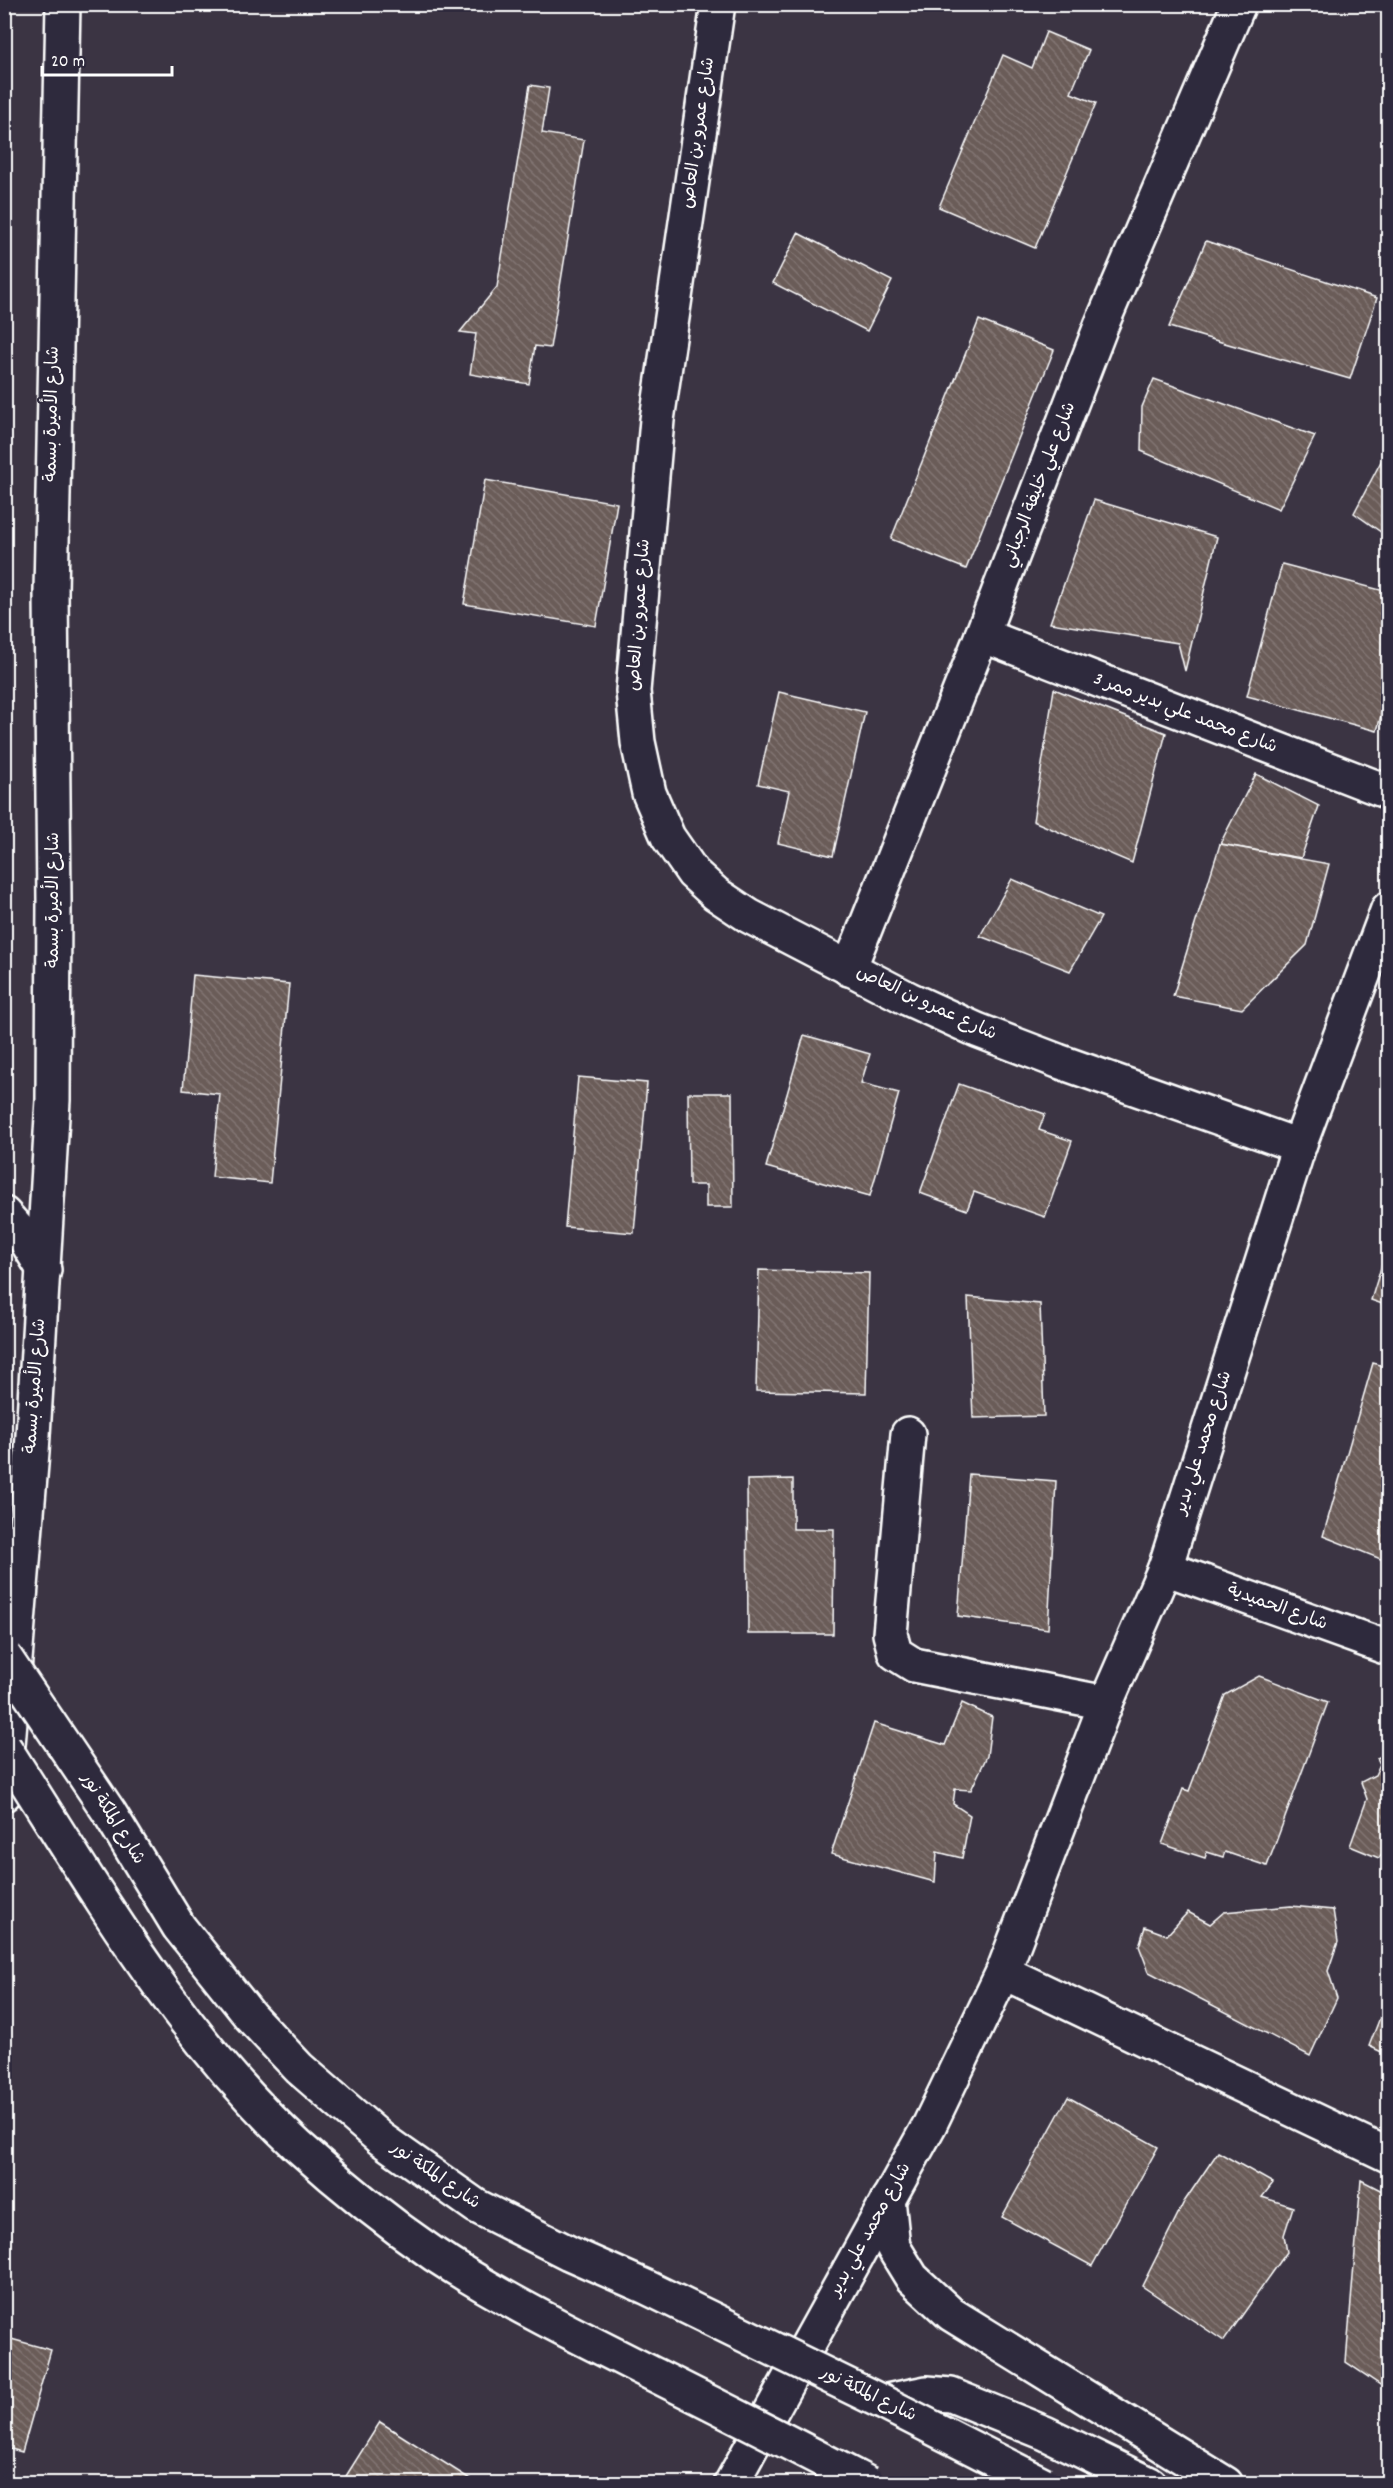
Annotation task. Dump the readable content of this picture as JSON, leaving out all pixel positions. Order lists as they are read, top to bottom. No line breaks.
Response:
{"streets":{"main road":["شارع عمرو بن العاص","شارع الأميرة بسمة","شارع علي خليفة الرجباني","شارع محمد علي بدير ممر 3","شارع محمد علي بدير","شارع الحميدية","شارع الملكة نور"]},"crossings":[["شارع عمرو بن العاص","شارع علي خليفة الرجباني"],["شارع عمرو بن العاص","شارع محمد علي بدير"],["شارع علي خليفة الرجباني","شارع محمد علي بدير ممر 3"],["شارع محمد علي بدير","شارع الحميدية"]],"scale_bar":"20 m"}
